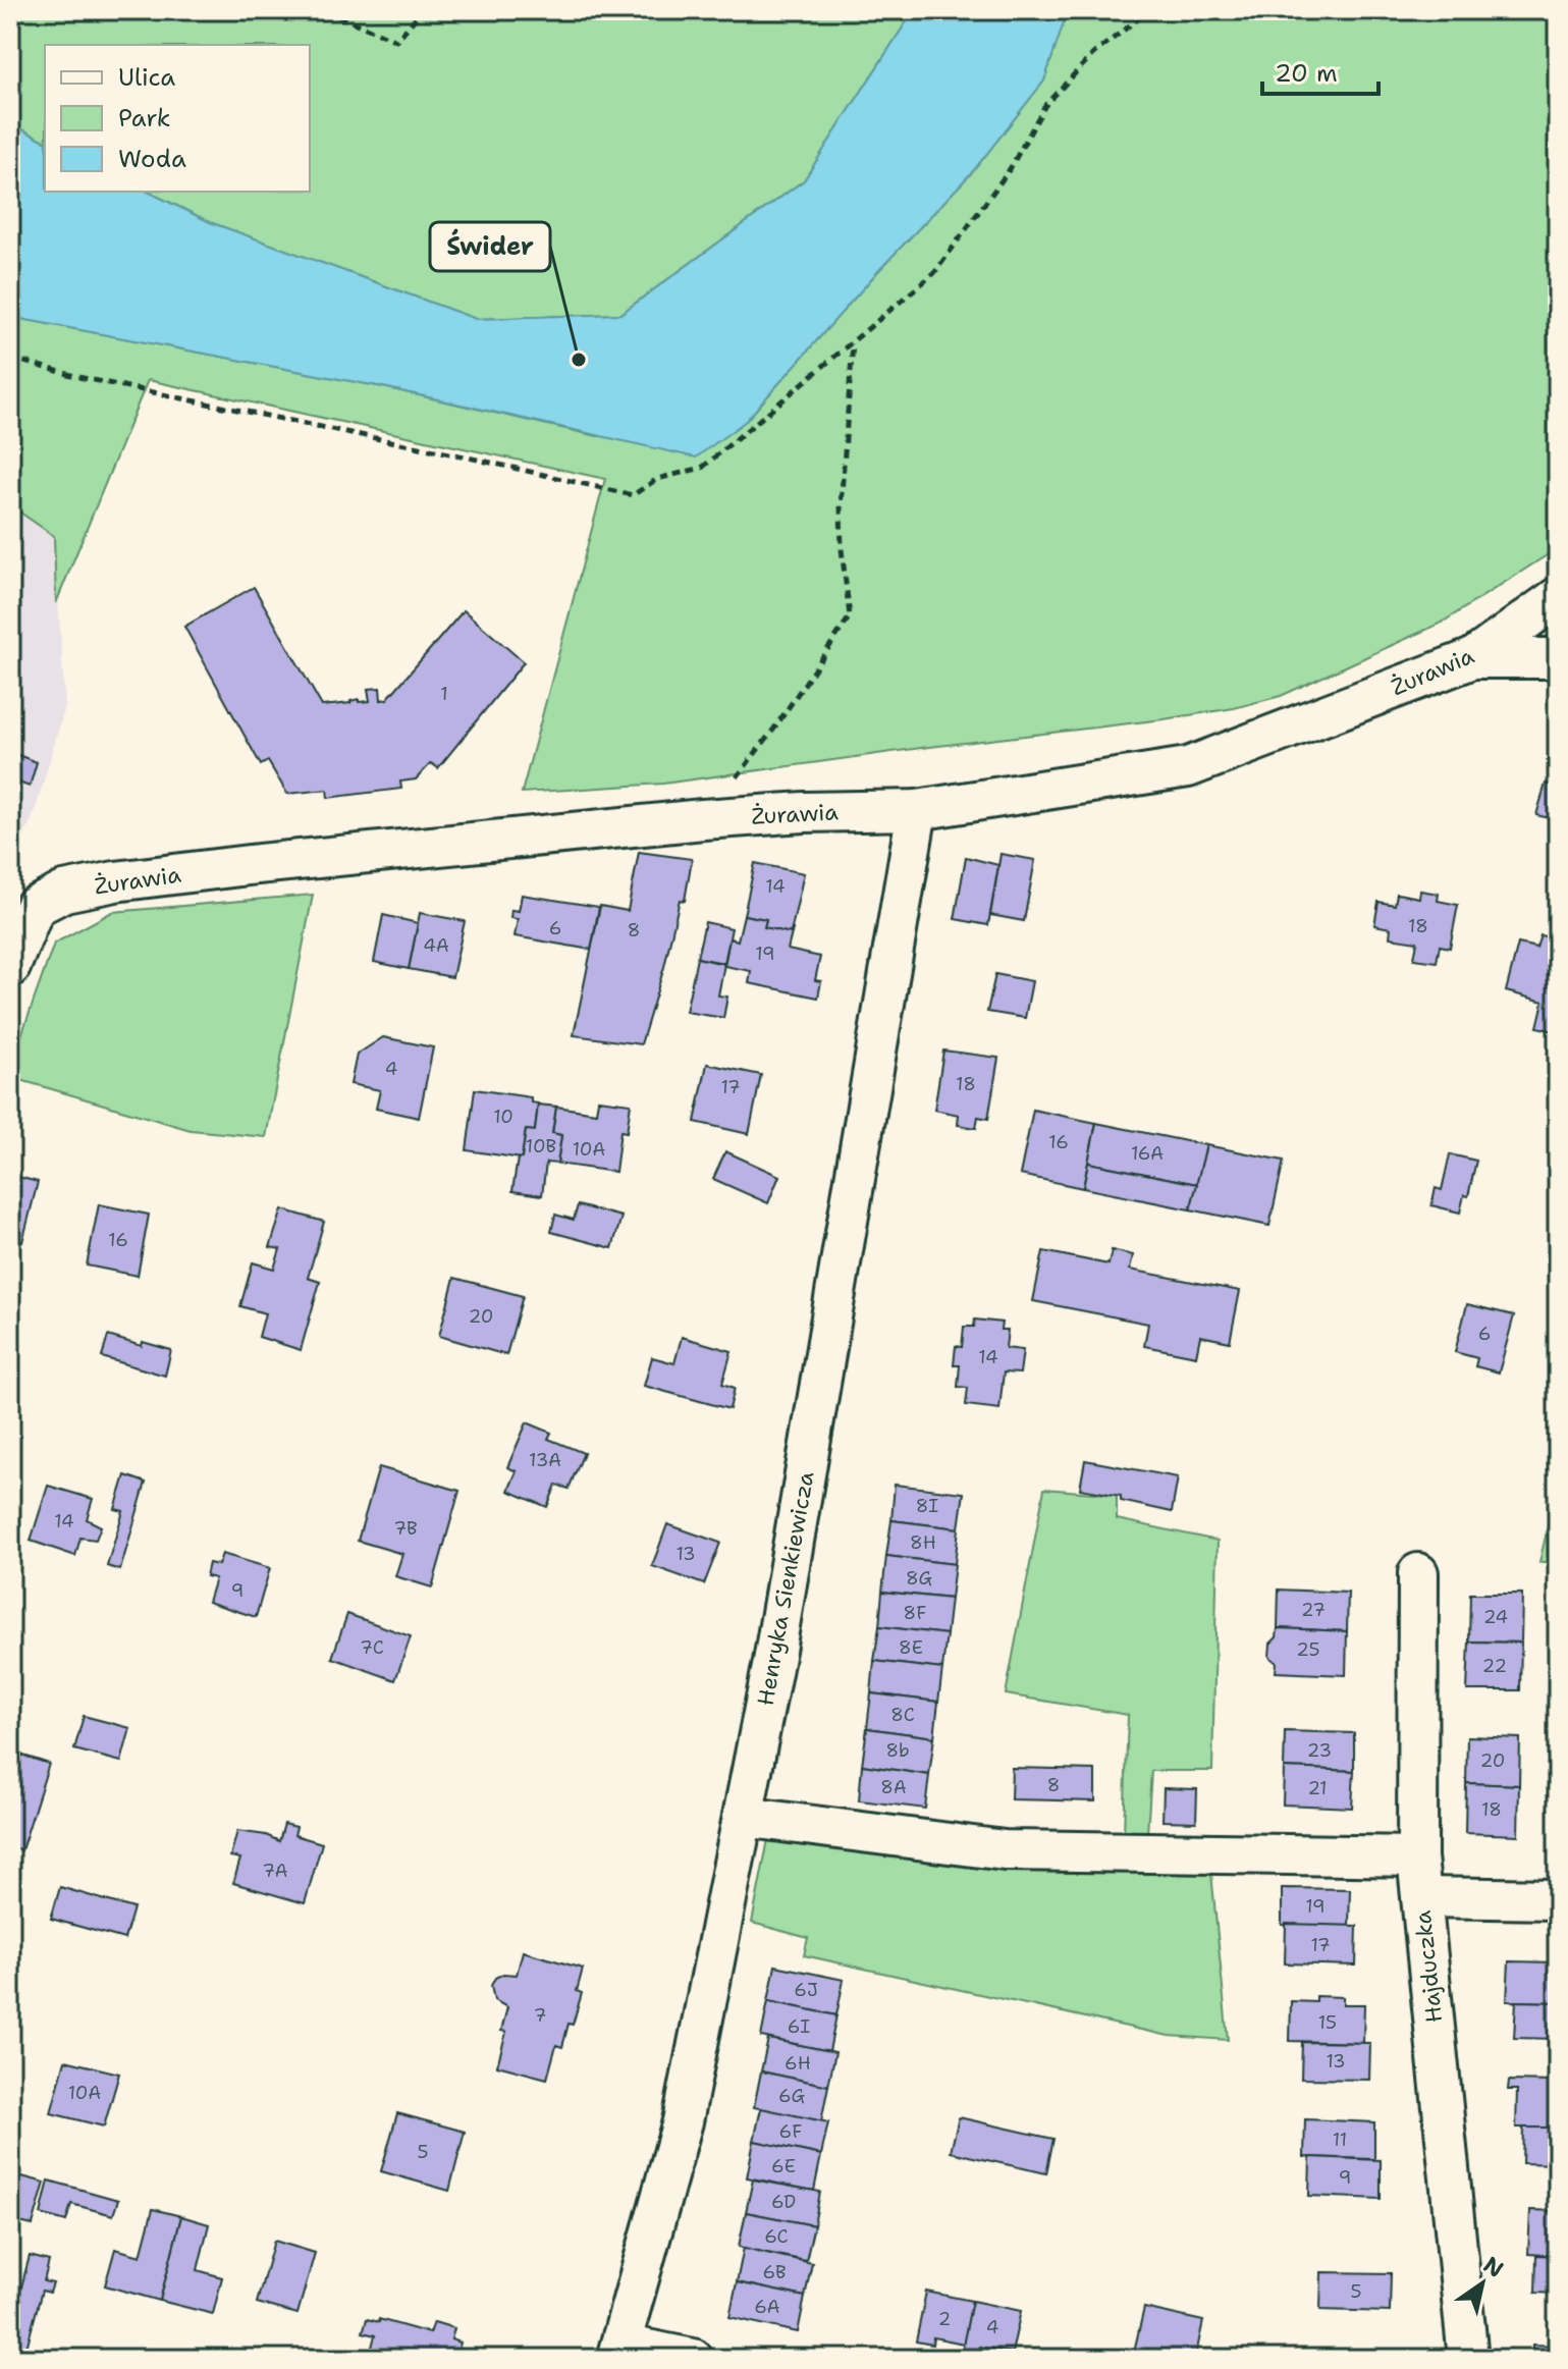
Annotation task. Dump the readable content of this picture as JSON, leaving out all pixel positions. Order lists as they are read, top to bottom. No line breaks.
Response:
{"streets":{"street":["Żurawia","Henryka Sienkiewicza","Hajduczka"]},"crossings":[["Żurawia","Henryka Sienkiewicza"]],"places":["Świder"],"house_numbers":["1","14","18","6","8","4A","19","4","18","17","10","16","10B","10A","16A","16","20","6","14","13A","8I","14","7B","8H","13","8G","9","27","8F","24","7C","8E","25","22","8C","8b","23","20","8","8A","21","18","7A","19","17","6J","7","15","6I","13","6H","10A","6G","6F","11","5","6E","9","6D","6C","6B","5","6A","2","4"],"legend":["Ulica","Park","Woda"],"scale_bar":"20 m","north":"top right"}
